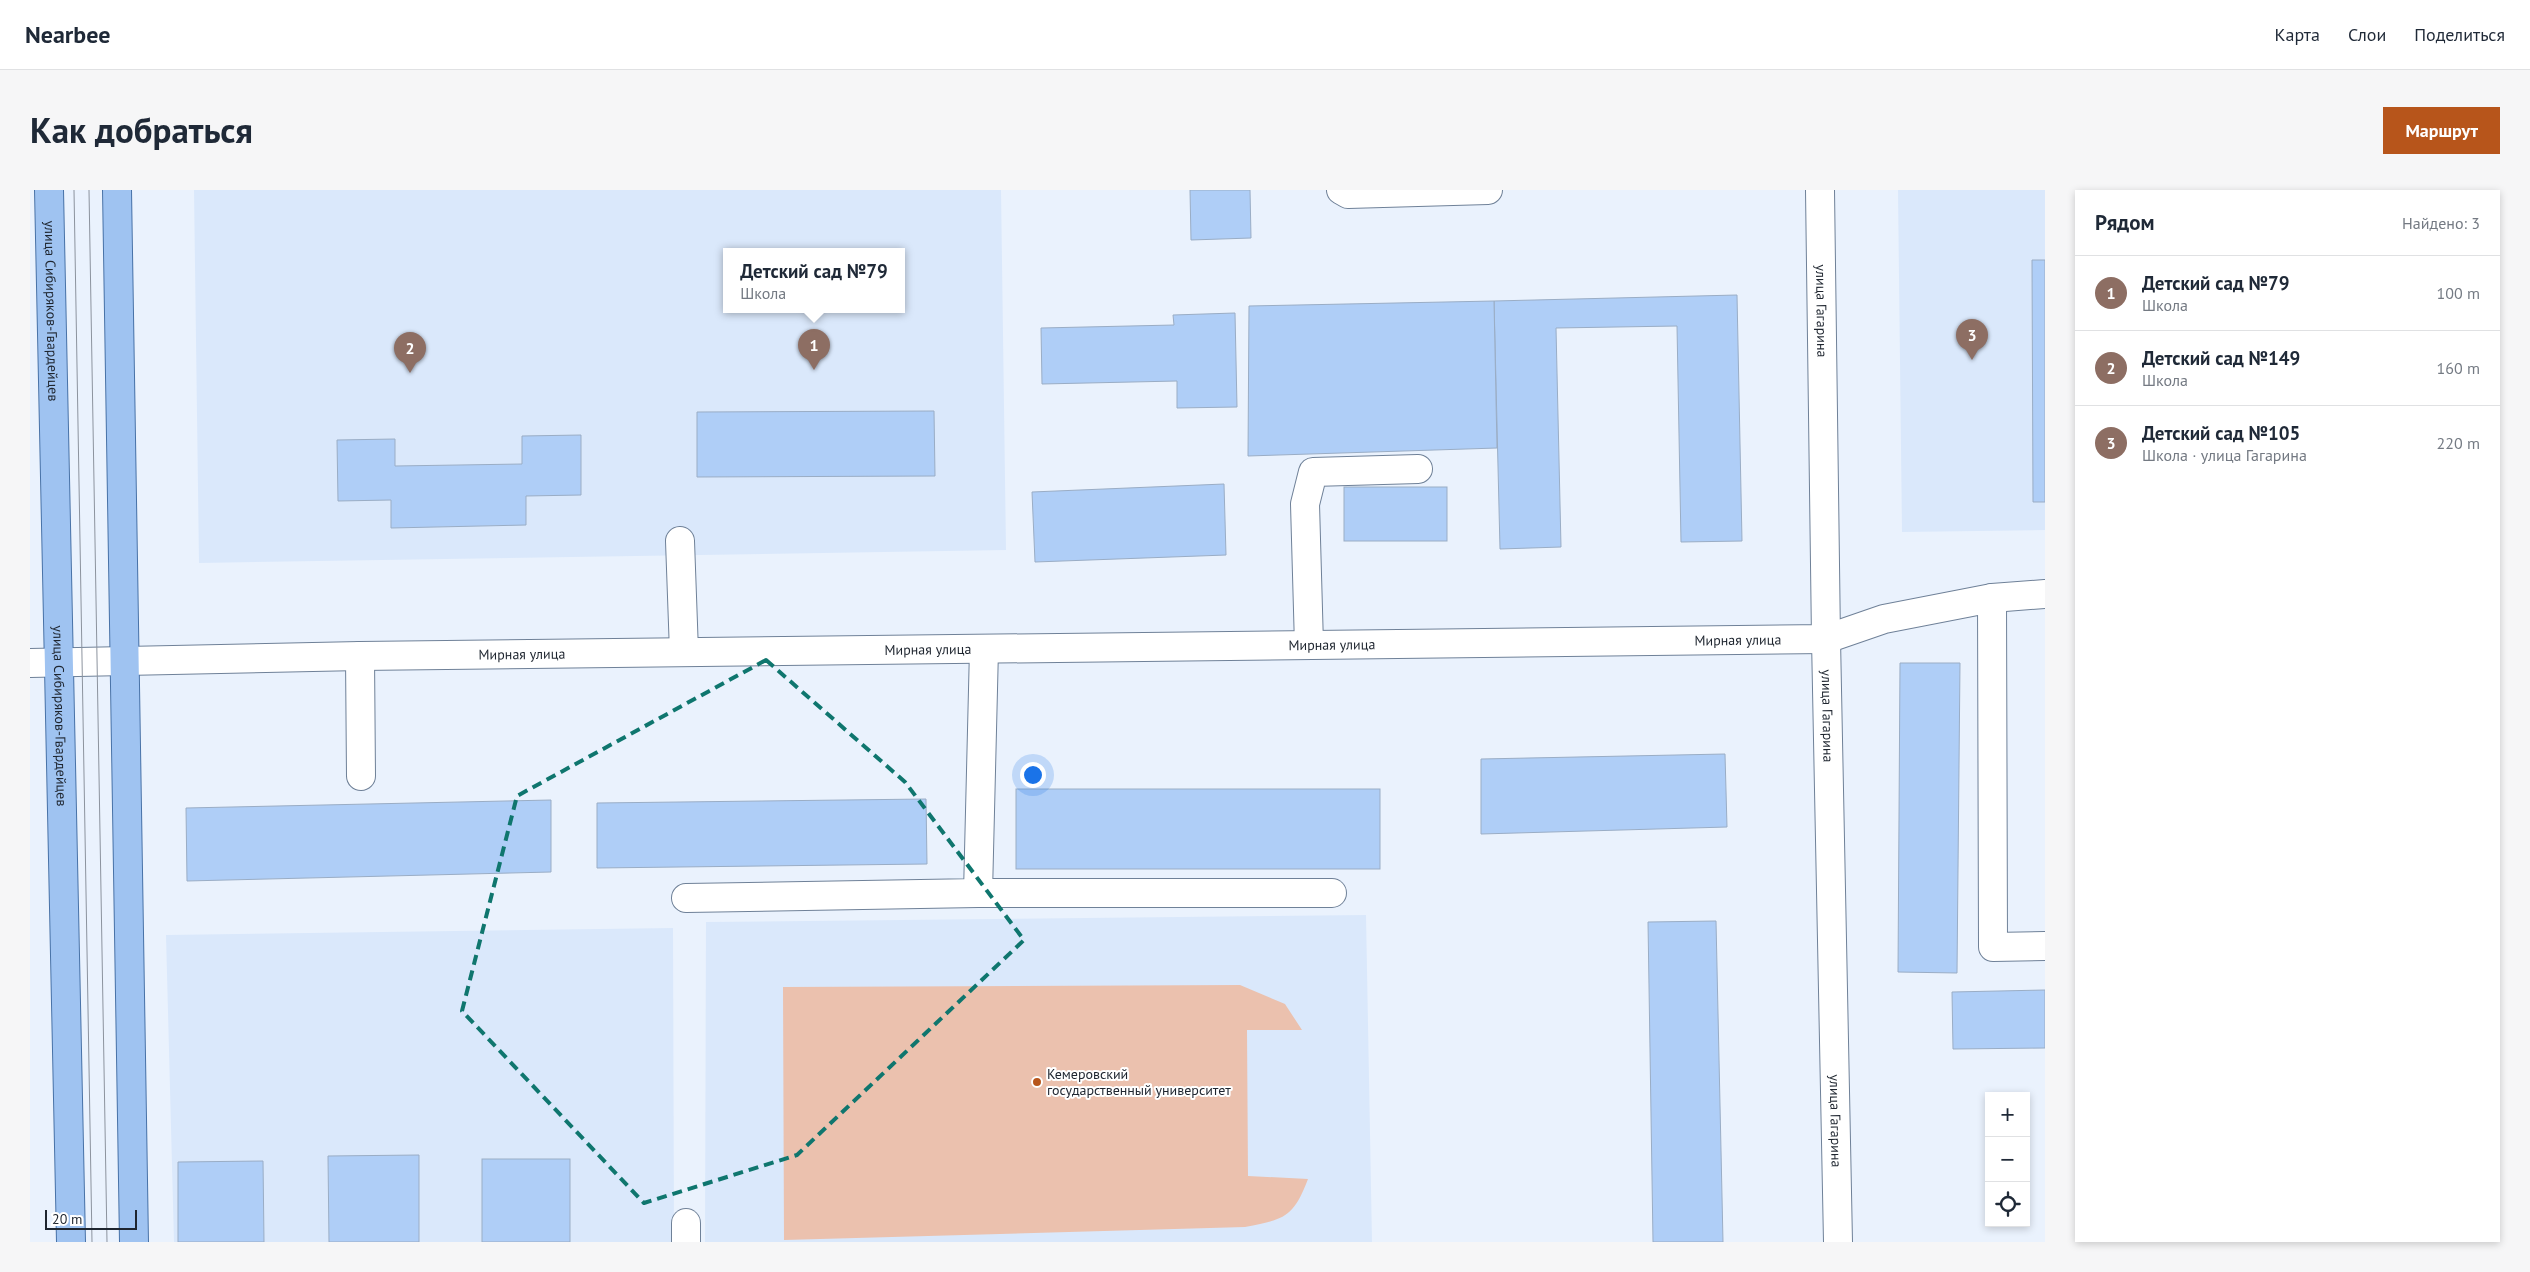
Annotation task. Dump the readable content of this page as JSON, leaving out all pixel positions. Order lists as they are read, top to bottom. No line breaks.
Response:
{"streets":{"main road":["улица Сибиряков-Гвардейцев"],"street":["улица Гагарина","Мирная улица"]},"crossings":[["улица Сибиряков-Гвардейцев","Мирная улица"],["улица Гагарина","Мирная улица"]],"places":["Кемеровский государственный университет"],"scale_bar":"20 m","page":{"header":"Nearbee","nav":["Карта","Слои","Поделиться"],"title":"Как добраться","buttons":"Маршрут","heading":["Рядом","Найдено: 3"],"popup":["Детский сад №79","Школа"],"list":[{"mark":"1","name":"Детский сад №79","note":"Школа","value":"100 m"},{"mark":"2","name":"Детский сад №149","note":"Школа","value":"160 m"},{"mark":"3","name":"Детский сад №105","note":"Школа · улица Гагарина","value":"220 m"}],"pins":["3","1","2"],"map_buttons":["+","−"],"scale":"20 m"}}
